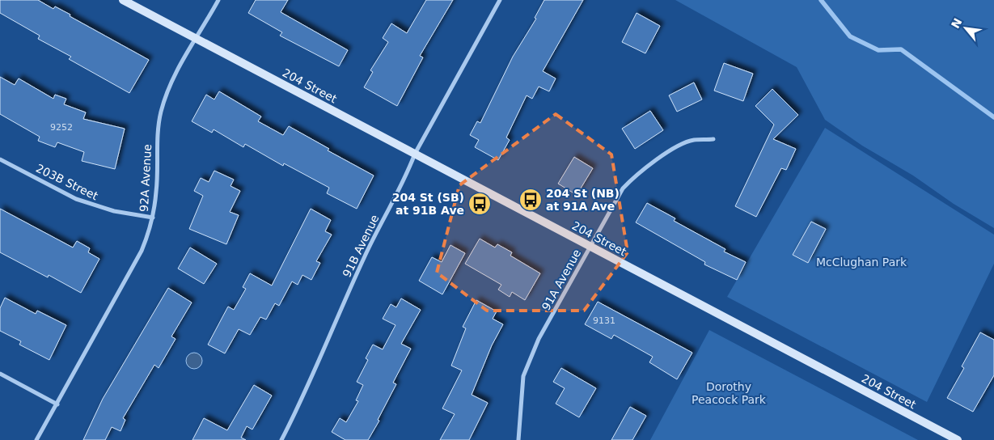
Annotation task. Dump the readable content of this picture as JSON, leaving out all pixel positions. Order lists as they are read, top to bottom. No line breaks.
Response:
{"streets":{"street":["204 Street","92A Avenue","203B Street","91B Avenue","91A Avenue"]},"crossings":[["204 Street","92A Avenue"],["204 Street","91B Avenue"],["204 Street","91A Avenue"],["92A Avenue","203B Street"]],"parks":["McClughan Park","Dorothy Peacock Park"],"places":{"bus stop":["204 St (NB) at 91A Ave","204 St (SB) at 91B Ave"]},"house_numbers":["9252","9131"],"north":"top left"}
